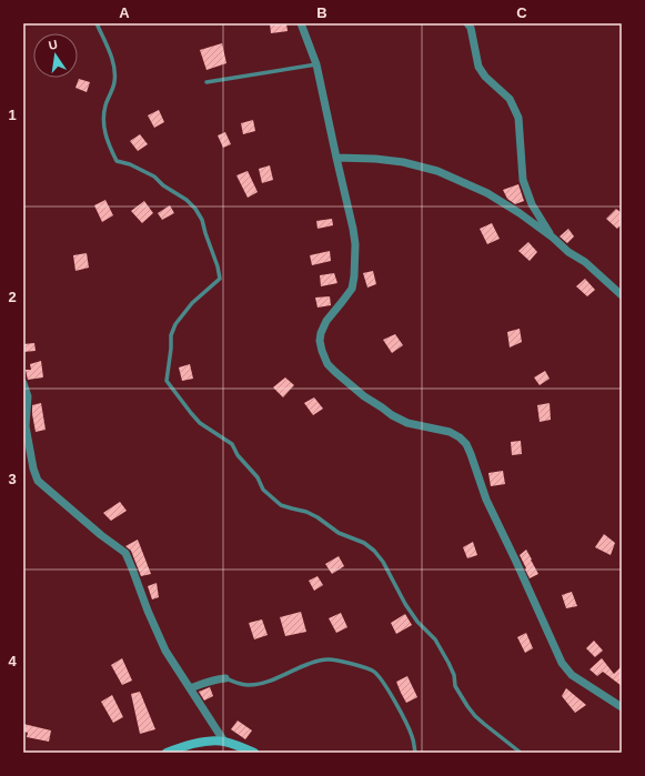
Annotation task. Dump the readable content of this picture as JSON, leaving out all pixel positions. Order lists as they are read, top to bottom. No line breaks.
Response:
{"north":"top","grid":{"columns":["A","B","C"],"rows":["1","2","3","4"]}}
